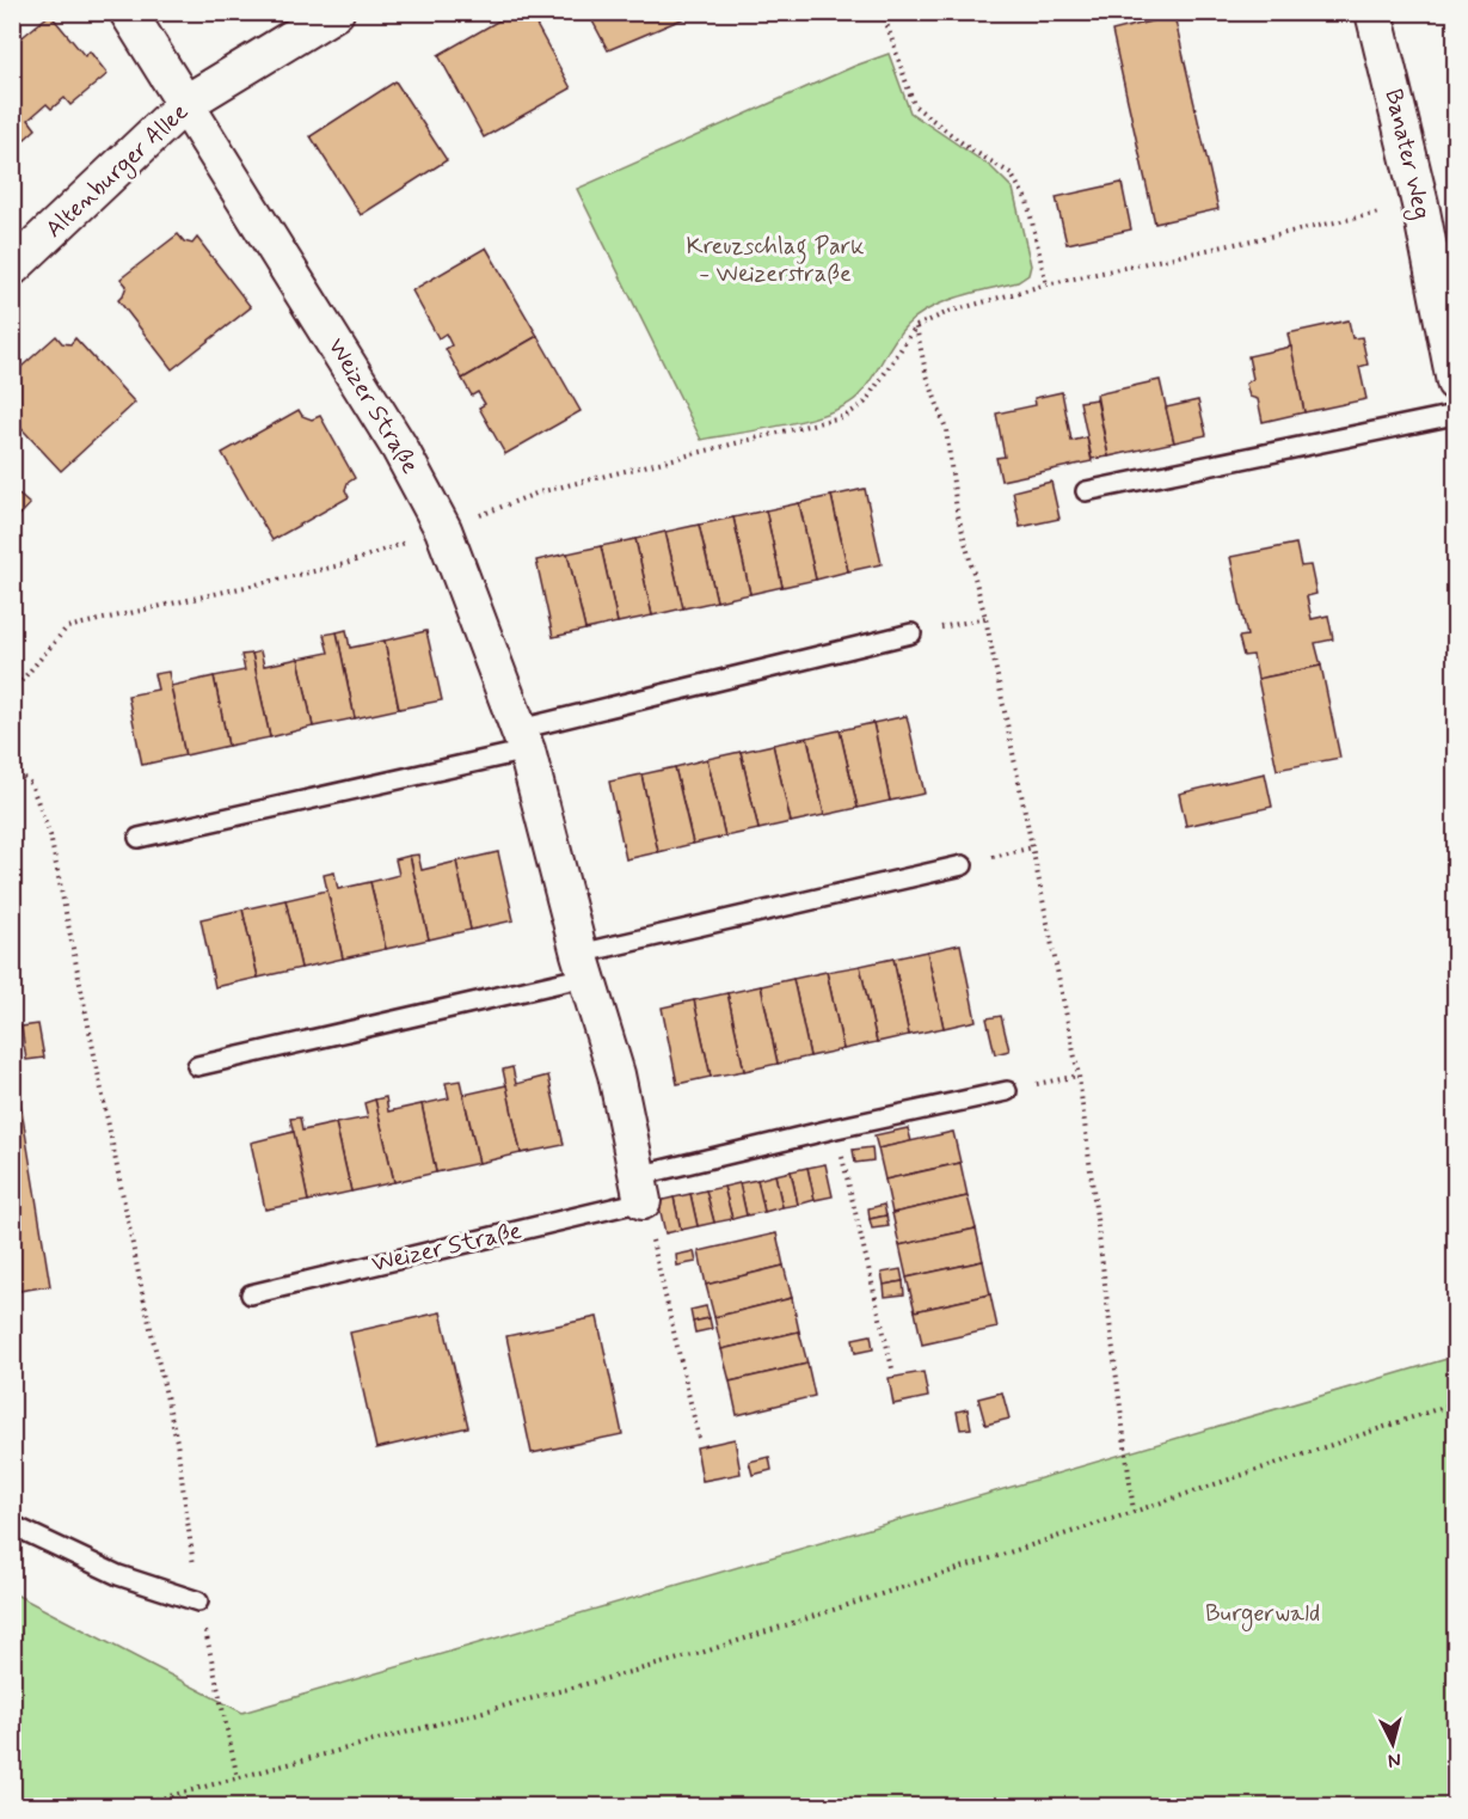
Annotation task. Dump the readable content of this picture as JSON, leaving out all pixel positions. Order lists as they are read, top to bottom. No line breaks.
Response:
{"streets":{"street":["Banater Weg","Altenburger Allee","Weizer Straße"]},"crossings":[["Altenburger Allee","Weizer Straße"]],"parks":["Kreuzschlag Park - Weizerstraße","Burgerwald"],"north":"bottom"}
